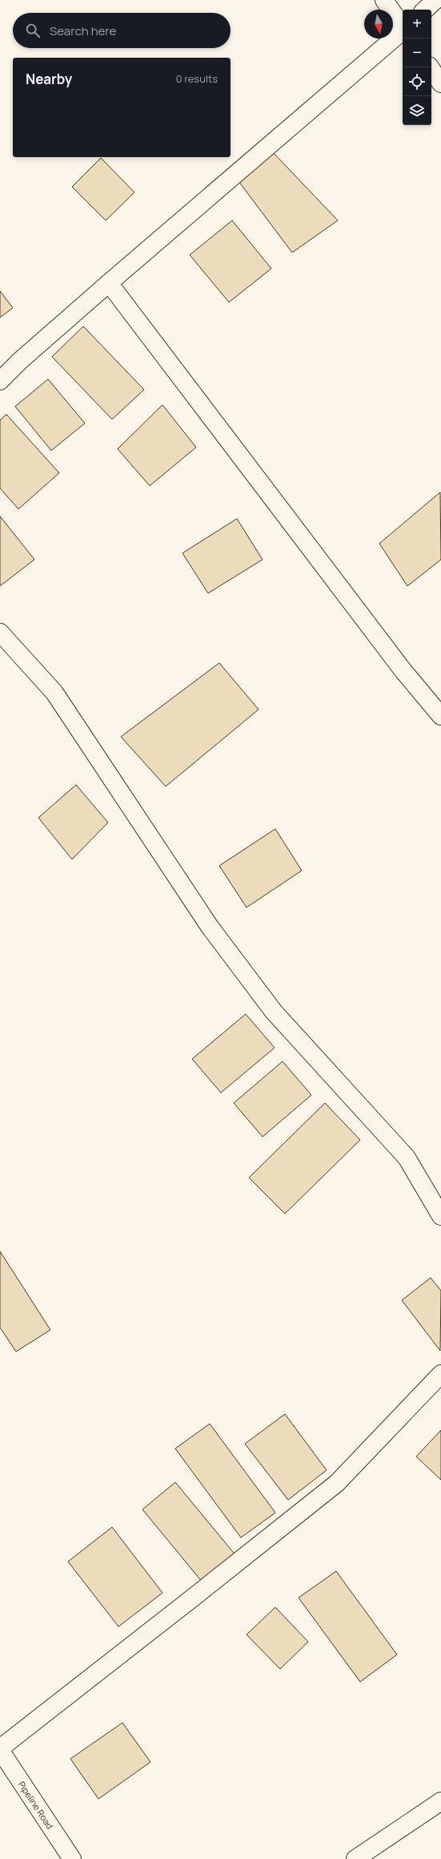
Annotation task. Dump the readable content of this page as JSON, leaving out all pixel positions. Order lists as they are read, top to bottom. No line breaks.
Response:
{"streets":{"street":["Pipeline Road"]},"north":"bottom","page":{"map_buttons":["+","−"],"search":"Search here","heading":["Nearby","0 results"]}}
